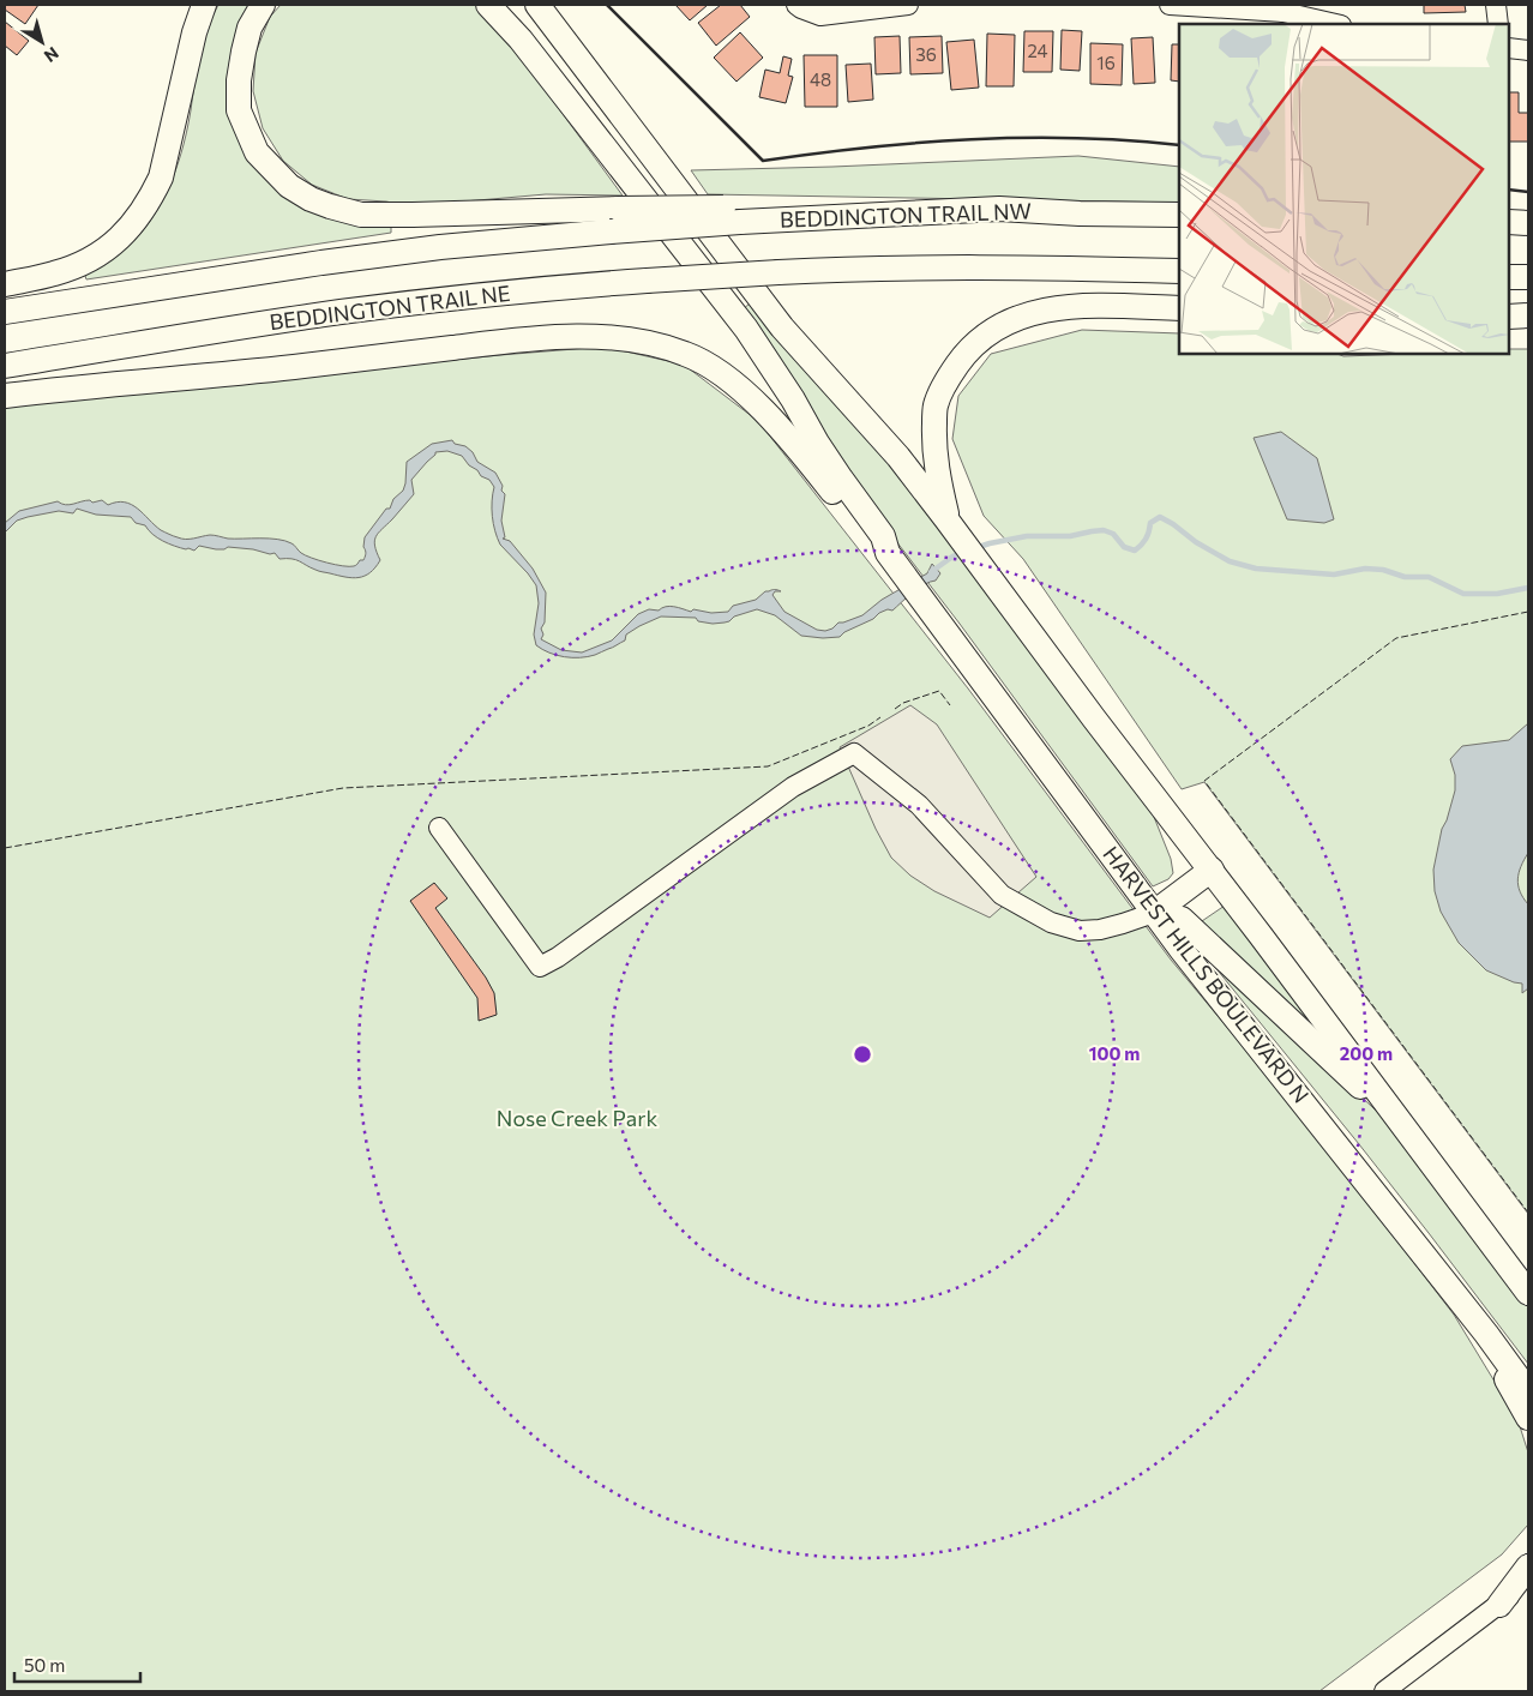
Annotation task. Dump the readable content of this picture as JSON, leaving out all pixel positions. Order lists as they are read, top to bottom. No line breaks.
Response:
{"streets":{"main road":["BEDDINGTON TRAIL NW","BEDDINGTON TRAIL NE","HARVEST HILLS BOULEVARD N"]},"parks":["Nose Creek Park"],"house_numbers":["24","36","16","48"],"scale_bar":"50 m","north":"bottom right","rings":["100 m","200 m"]}
